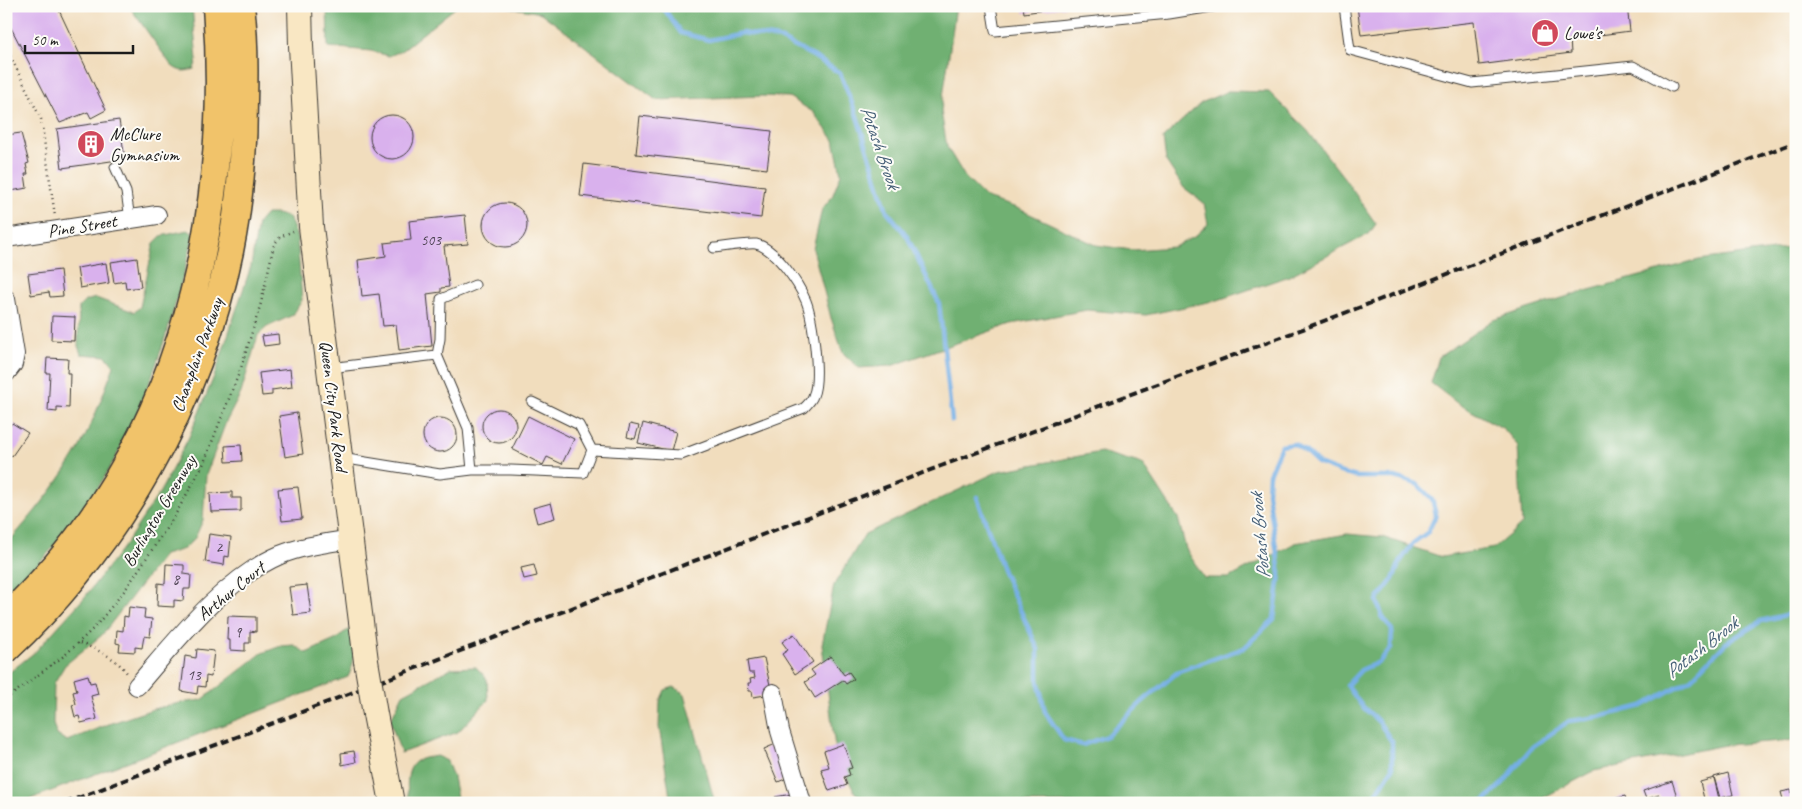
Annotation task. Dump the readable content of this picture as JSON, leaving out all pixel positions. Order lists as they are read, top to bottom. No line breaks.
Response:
{"streets":{"main road":["Champlain Parkway"],"street":["Pine Street","Queen City Park Road","Arthur Court"],"path":["Burlington Greenway"]},"crossings":[["Queen City Park Road","Burlington Greenway"],["Queen City Park Road","Arthur Court"]],"water":["Potash Brook"],"places":{"shop":["Lowe's"],"building":["McClure Gymnasium"]},"house_numbers":["503","2","8","9","13"],"scale_bar":"50 m"}
